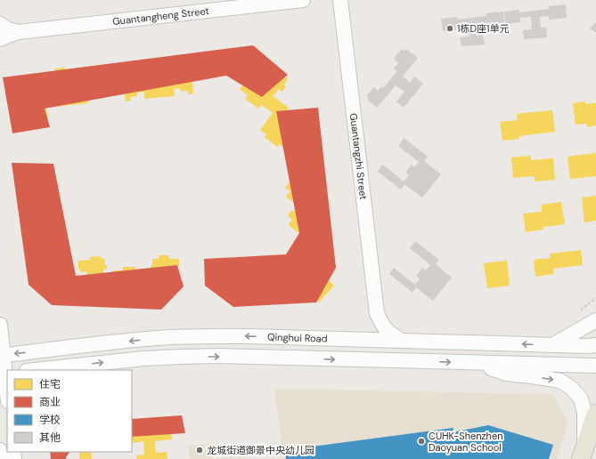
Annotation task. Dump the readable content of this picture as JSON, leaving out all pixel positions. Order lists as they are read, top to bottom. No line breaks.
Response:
{"streets":{"street":["Guantangheng Street","Guantangzhi Street","Qinghui Road"]},"crossings":[["Guantangzhi Street","Qinghui Road"]],"places":["1栋D座1单元","CUHK-Shenzhen Daoyuan School","龙城街道御景中央幼儿园"],"legend":["住宅","商业","学校","其他"]}
